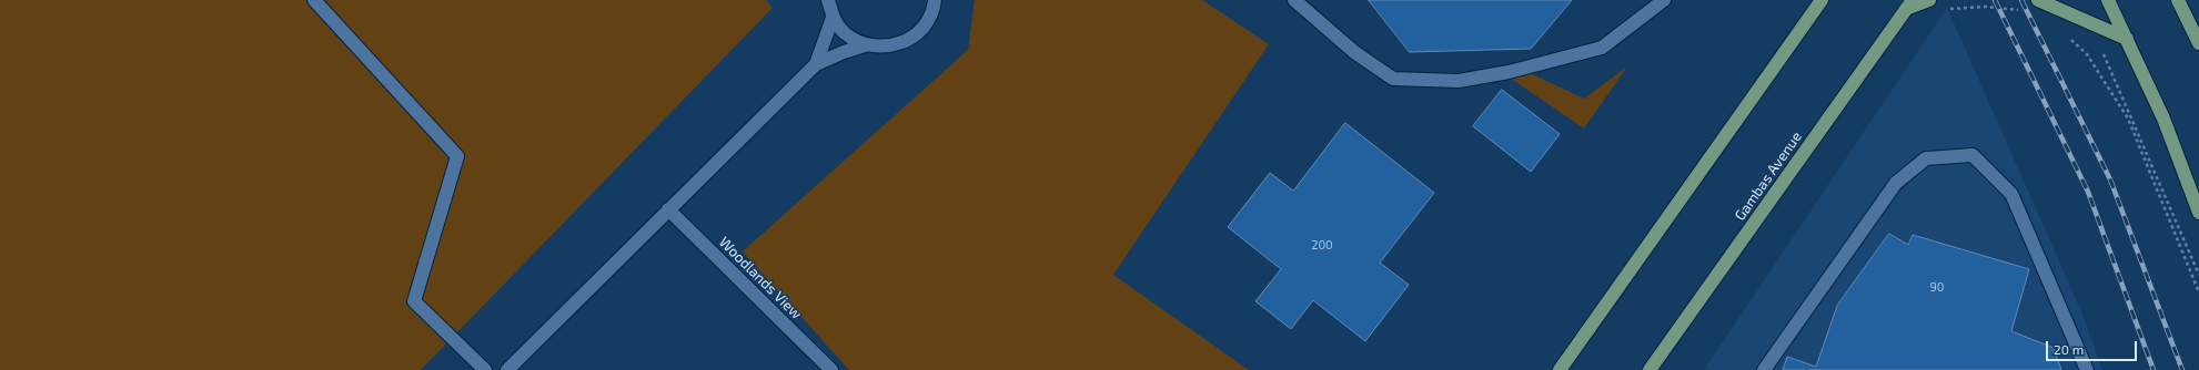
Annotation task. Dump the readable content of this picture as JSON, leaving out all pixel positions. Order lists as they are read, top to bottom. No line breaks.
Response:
{"streets":{"main road":["Gambas Avenue"],"street":["Woodlands View"]},"house_numbers":["200","90"],"scale_bar":"20 m"}
